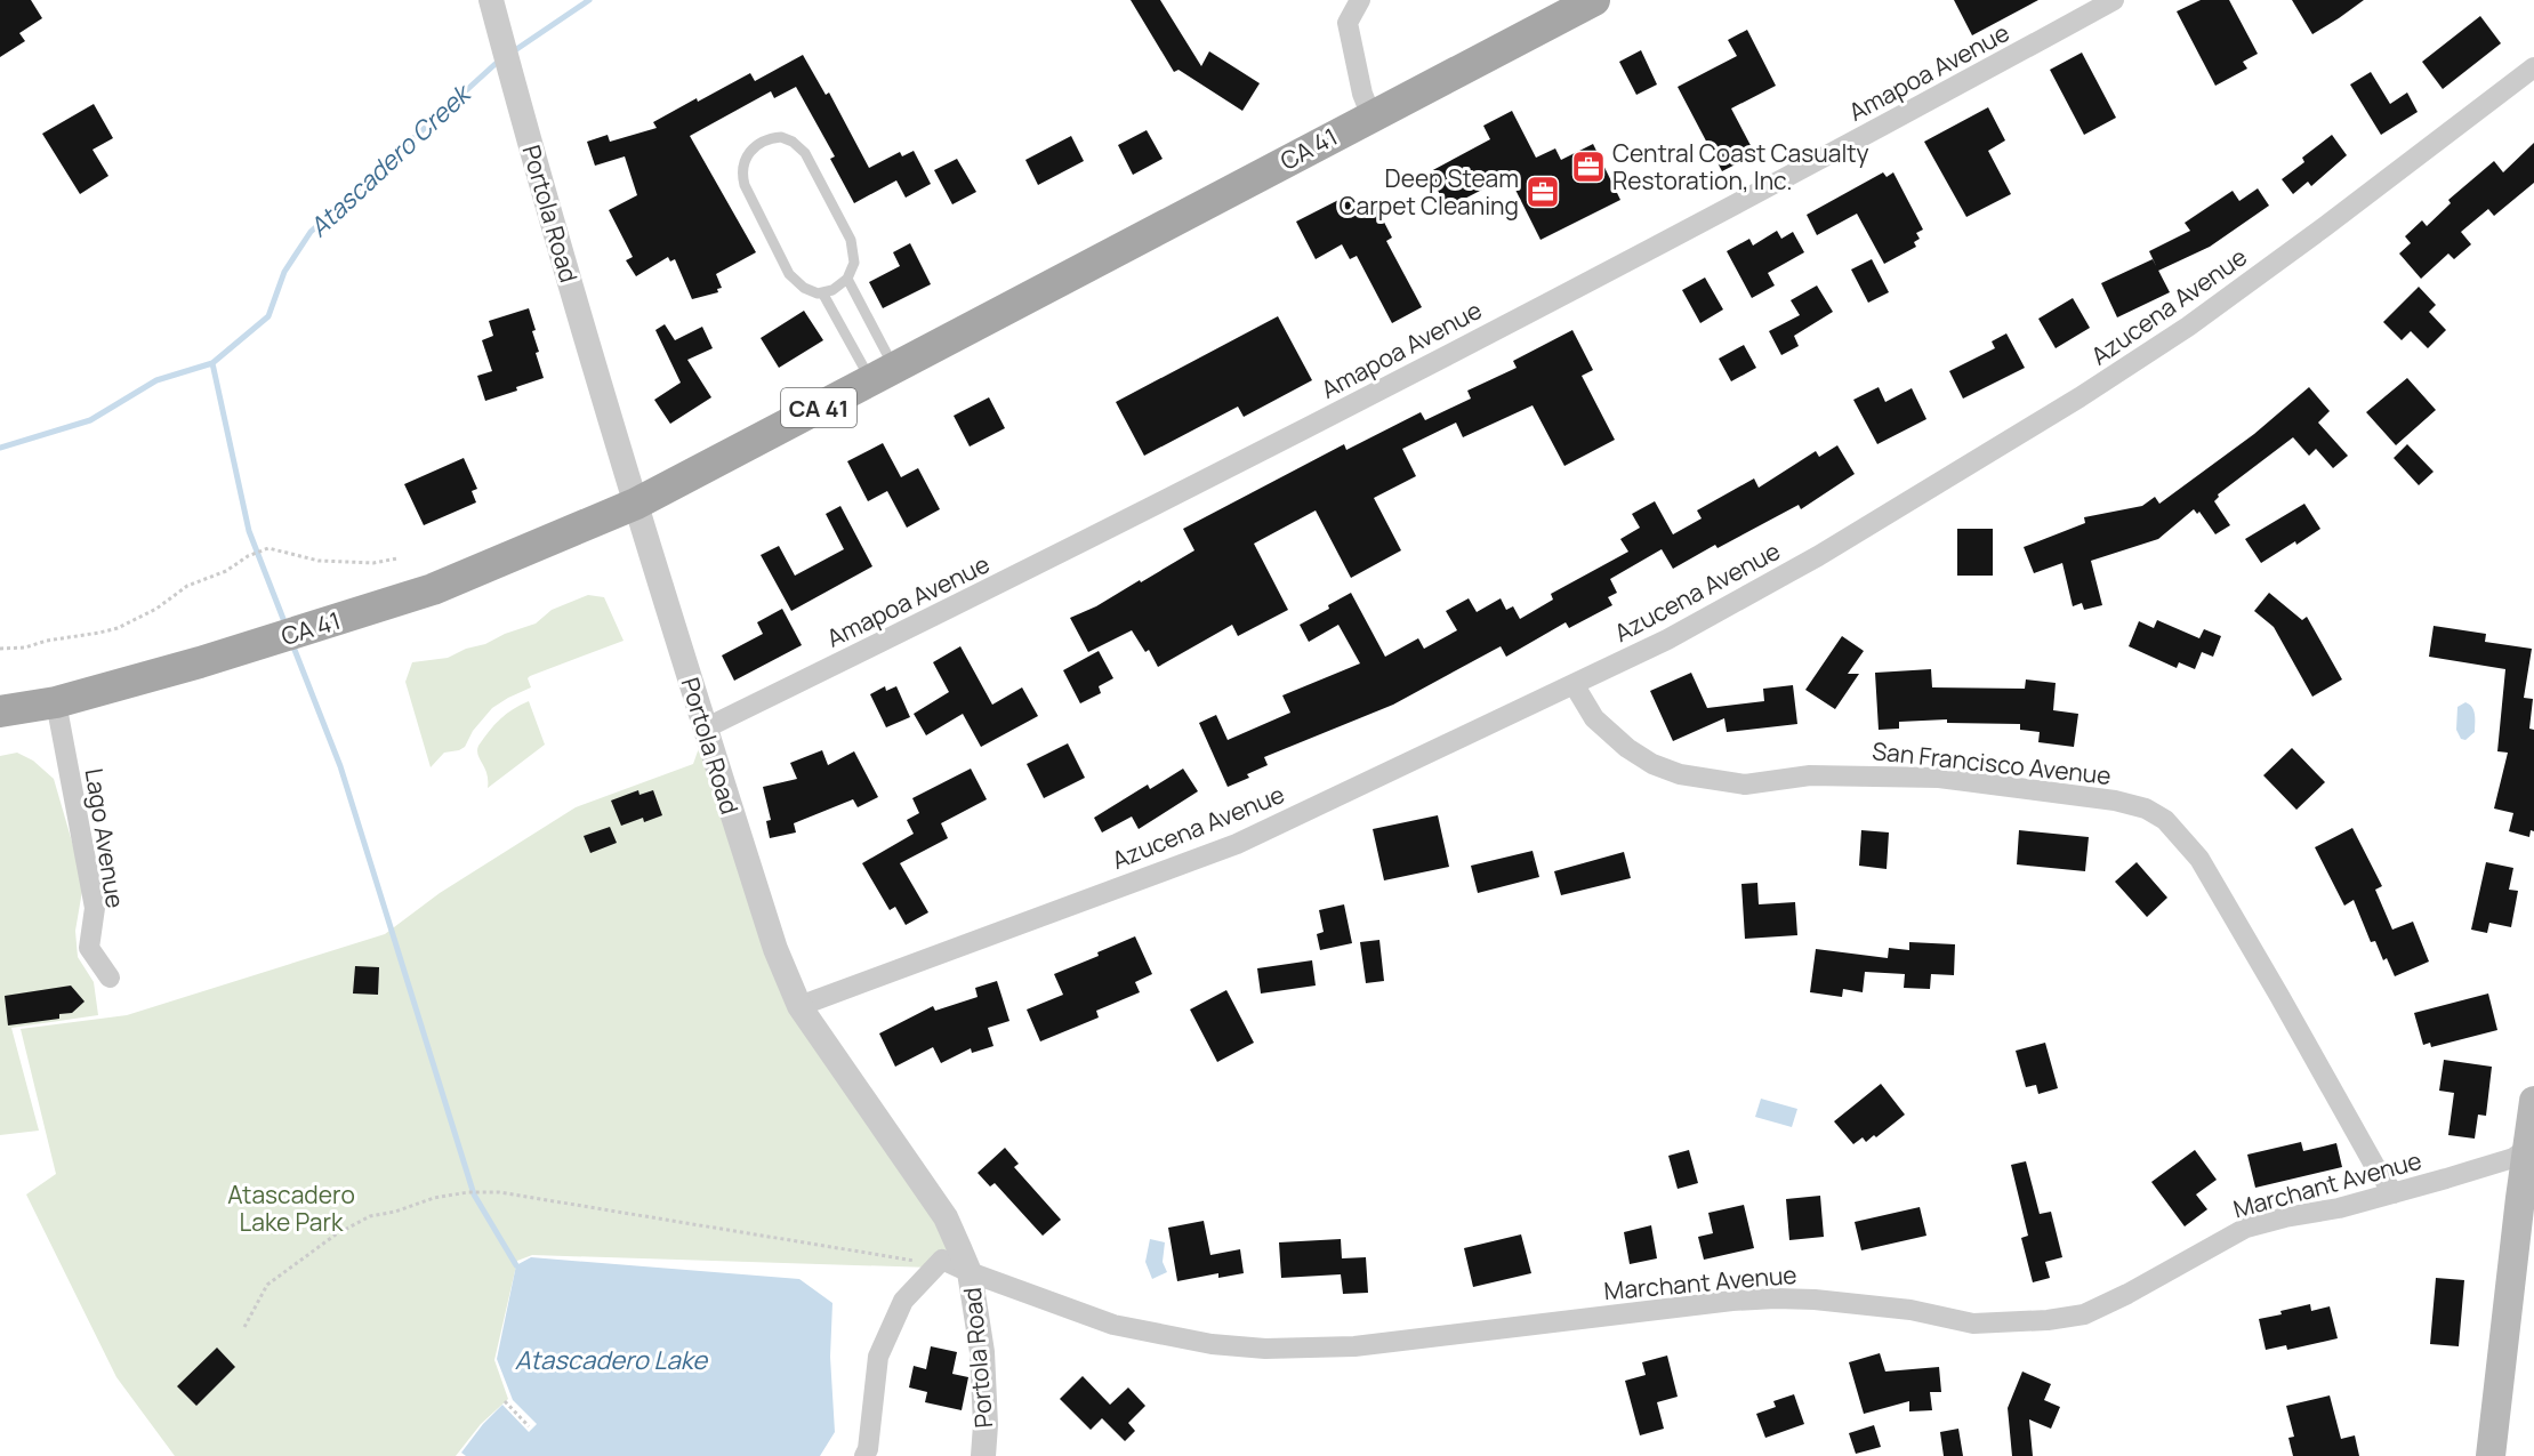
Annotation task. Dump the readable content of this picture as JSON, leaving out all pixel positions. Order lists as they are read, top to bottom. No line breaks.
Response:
{"streets":{"main road":["CA 41"],"street":["Amapoa Avenue","Portola Road","Azucena Avenue","San Francisco Avenue","Lago Avenue","Marchant Avenue"]},"crossings":[["Amapoa Avenue","Portola Road"],["CA 41","Portola Road"],["CA 41","Lago Avenue"],["Portola Road","Azucena Avenue"],["Portola Road","Marchant Avenue"],["Azucena Avenue","San Francisco Avenue"],["San Francisco Avenue","Marchant Avenue"]],"water":["Atascadero Creek","Atascadero Lake"],"parks":["Atascadero Lake Park"],"places":{"office":["Central Coast Casualty Restoration, Inc.","Deep Steam Carpet Cleaning"]}}
